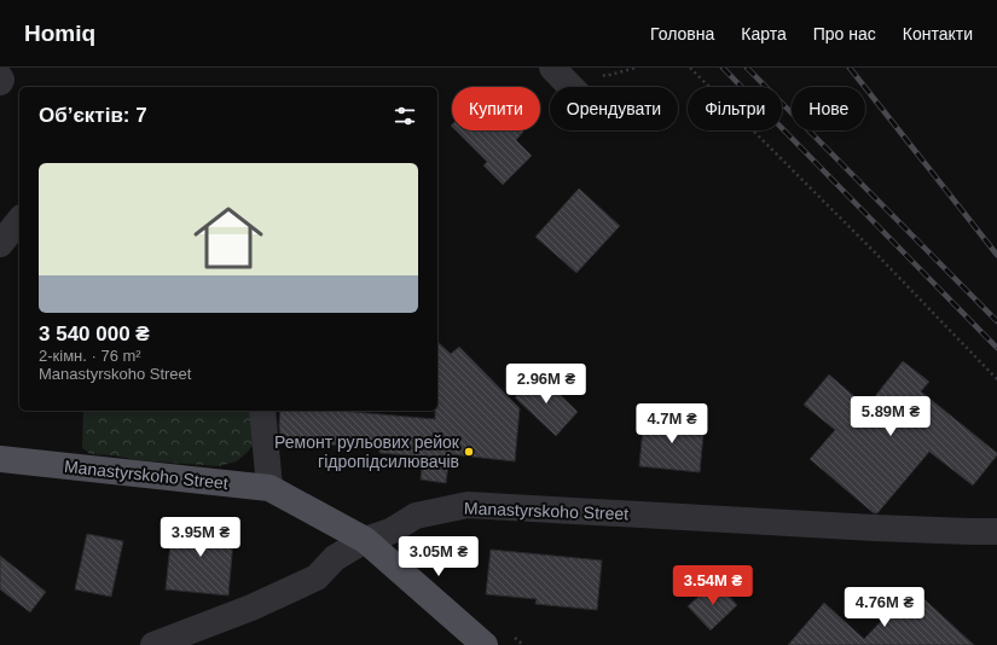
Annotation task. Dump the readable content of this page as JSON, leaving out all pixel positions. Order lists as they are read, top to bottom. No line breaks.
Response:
{"streets":{"main road":["Manastyrskoho Street"]},"places":["Ремонт рульових рейок гідропідсилювачів"],"page":{"header":"Homiq","nav":["Головна","Карта","Про нас","Контакти"],"chip":["Купити","Орендувати","Фільтри","Нове"],"heading":"Об’єктів: 7","list":[{"name":"3 540 000 ₴","note":"2-кімн. · 76 m² · Manastyrskoho Street"}],"price":["2.96M ₴","5.89M ₴","4.7M ₴","3.95M ₴","3.05M ₴","3.54M ₴","4.76M ₴"]}}
